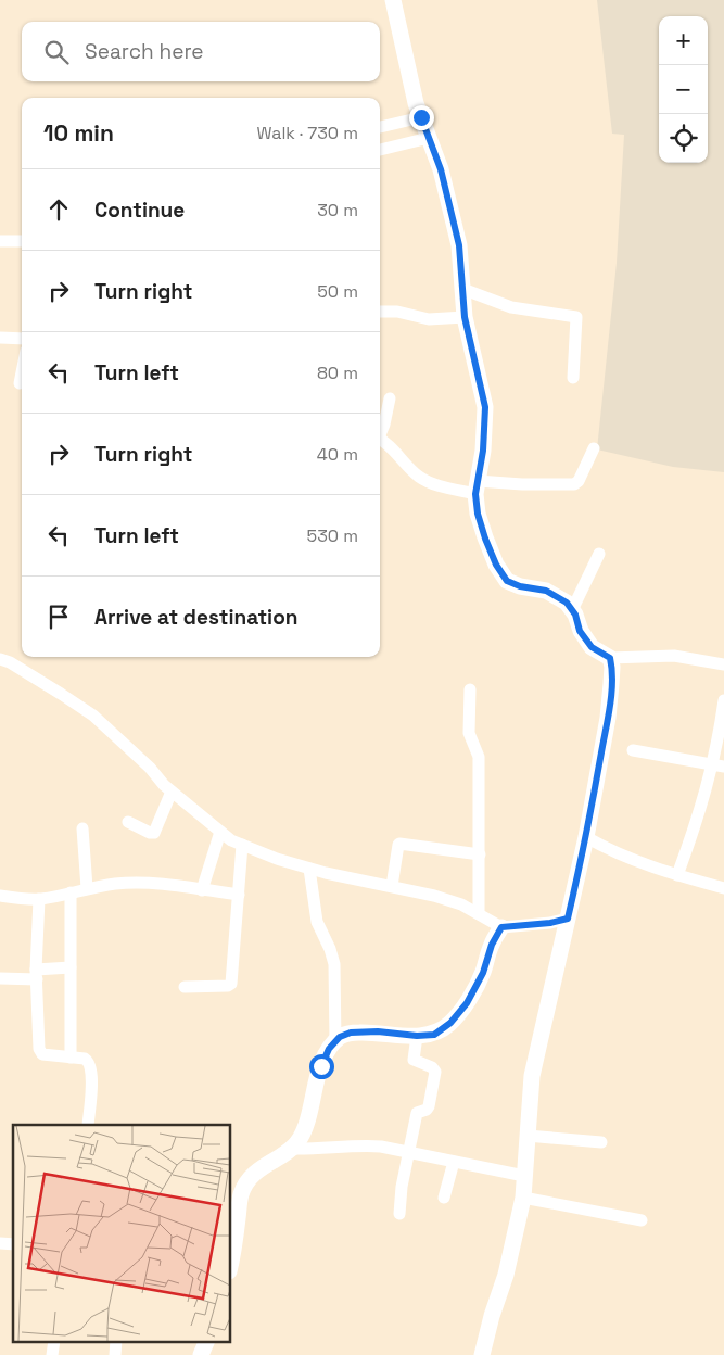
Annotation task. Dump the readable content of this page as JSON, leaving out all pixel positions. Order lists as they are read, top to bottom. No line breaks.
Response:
{"page":{"map_buttons":["+","−"],"search":"Search here","heading":["10 min","Walk · 730 m"],"list":[["Continue","30 m"],["Turn right","50 m"],["Turn left","80 m"],["Turn right","40 m"],["Turn left","530 m"],"Arrive at destination"]}}
